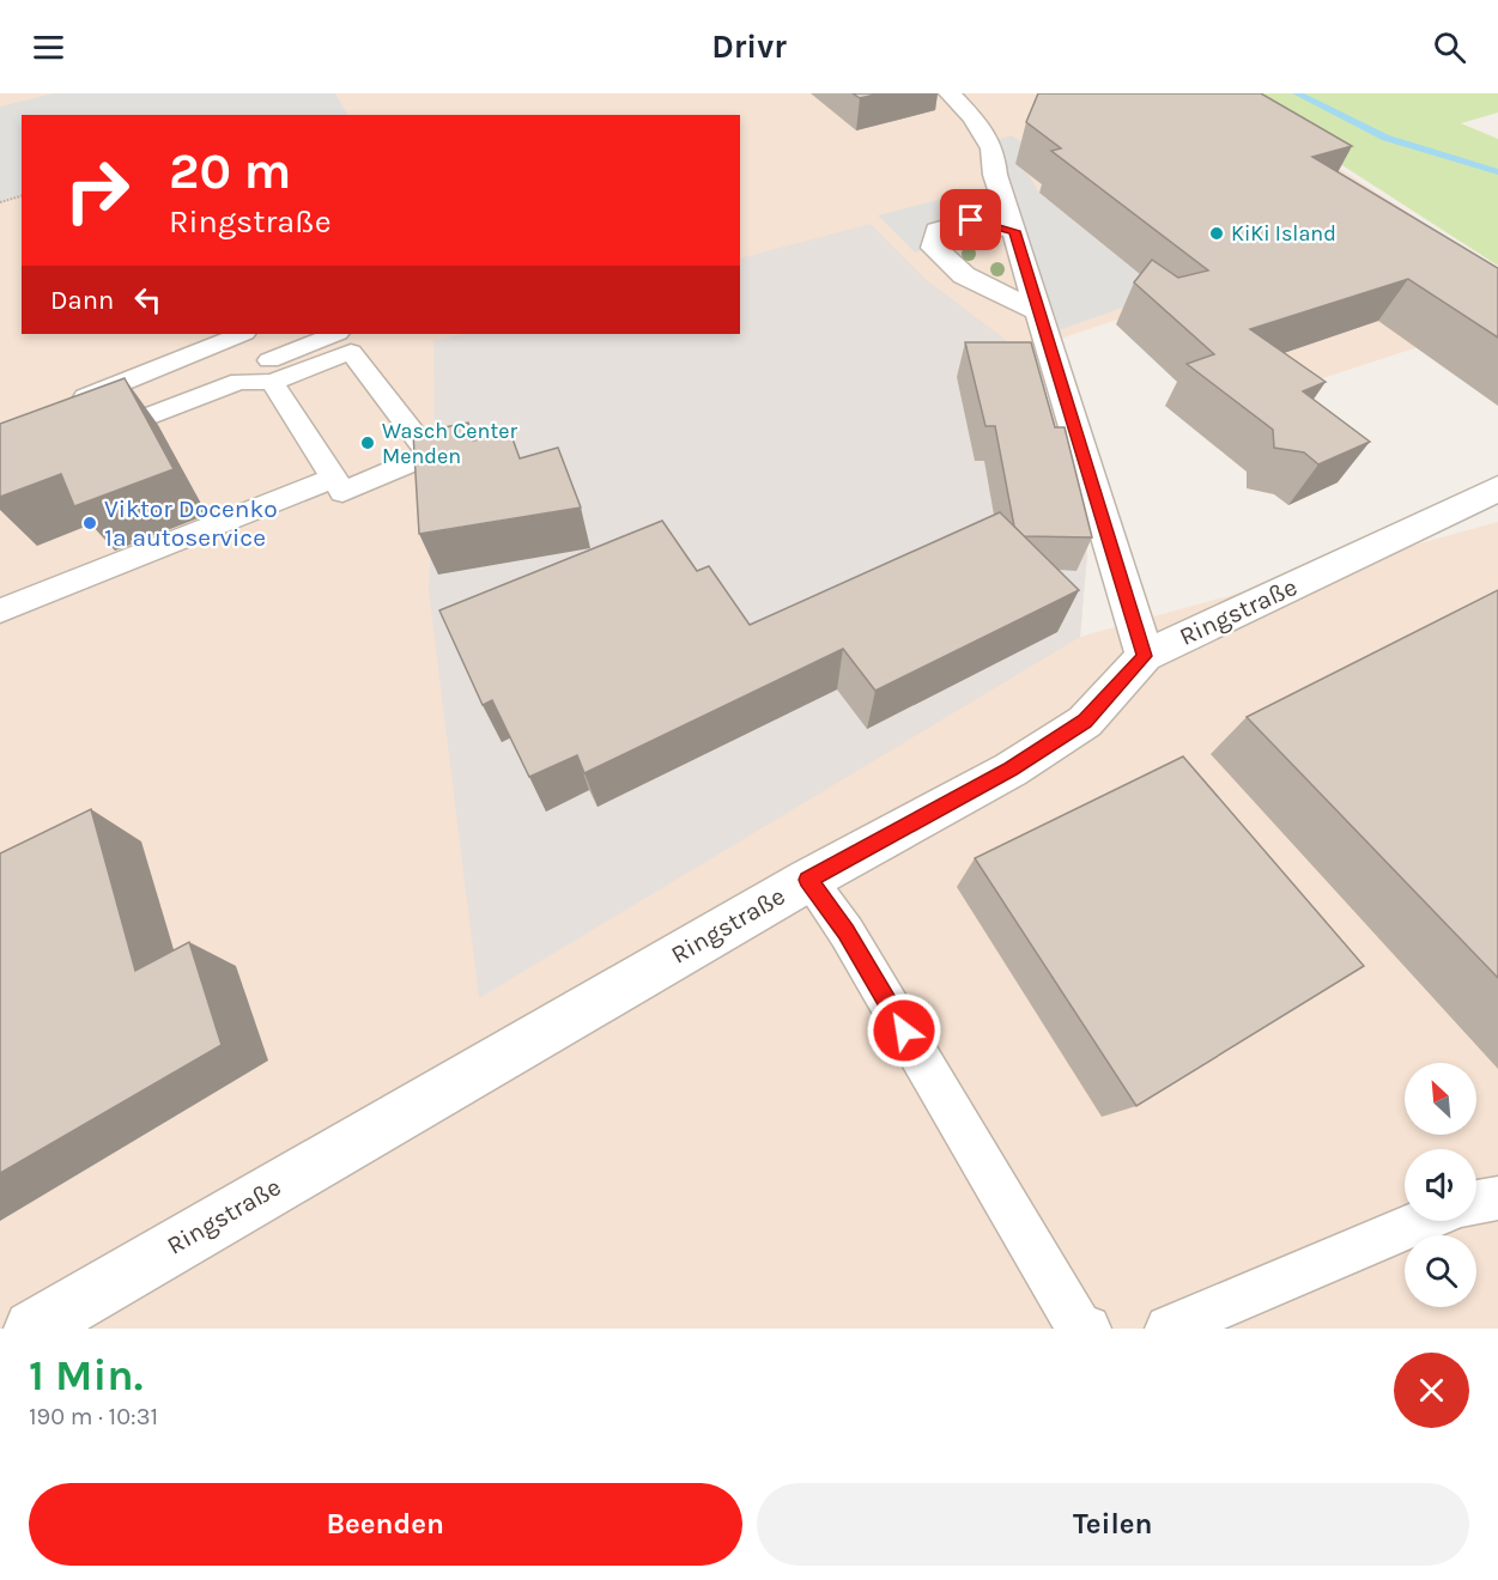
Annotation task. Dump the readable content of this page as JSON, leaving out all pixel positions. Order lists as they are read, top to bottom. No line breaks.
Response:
{"streets":{"street":["Ringstraße"]},"places":["KiKi Island","Wasch Center Menden","Viktor Docenko 1a autoservice"],"north":"top left","page":{"header":"Drivr","turn":["20 m","Ringstraße"],"then":"Dann","heading":["1 Min.","190 m · 10:31"],"buttons":["Beenden","Teilen"]}}
